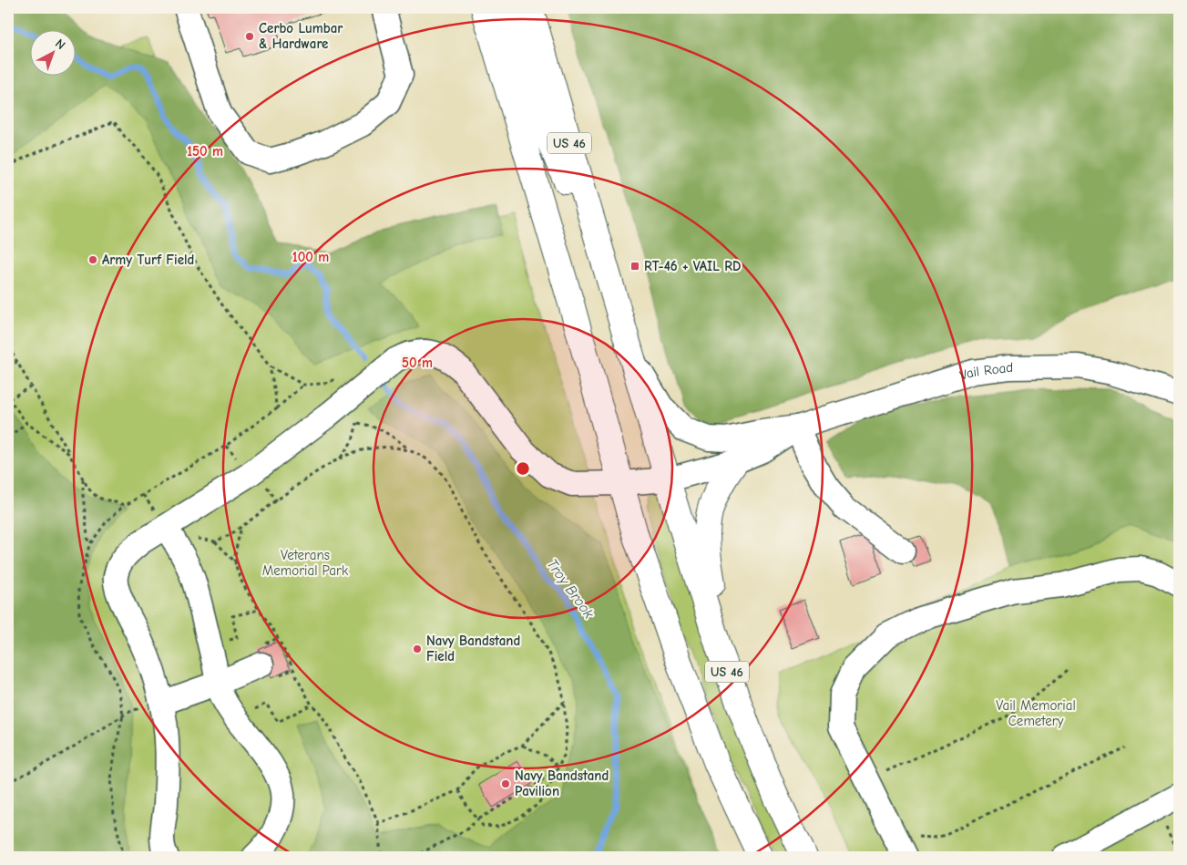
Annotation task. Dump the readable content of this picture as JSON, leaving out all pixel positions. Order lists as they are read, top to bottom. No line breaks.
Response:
{"streets":{"highway":["US 46"],"street":["Vail Road"]},"crossings":[["US 46","Vail Road"]],"water":["Troy Brook"],"parks":["Veterans Memorial Park","Vail Memorial Cemetery"],"places":{"other":["Cerbo Lumbar & Hardware","Army Turf Field","Navy Bandstand Field","Navy Bandstand Pavilion"],"transit":["RT-46 + VAIL RD"]},"north":"top right","rings":["150 m","100 m","50 m"]}
